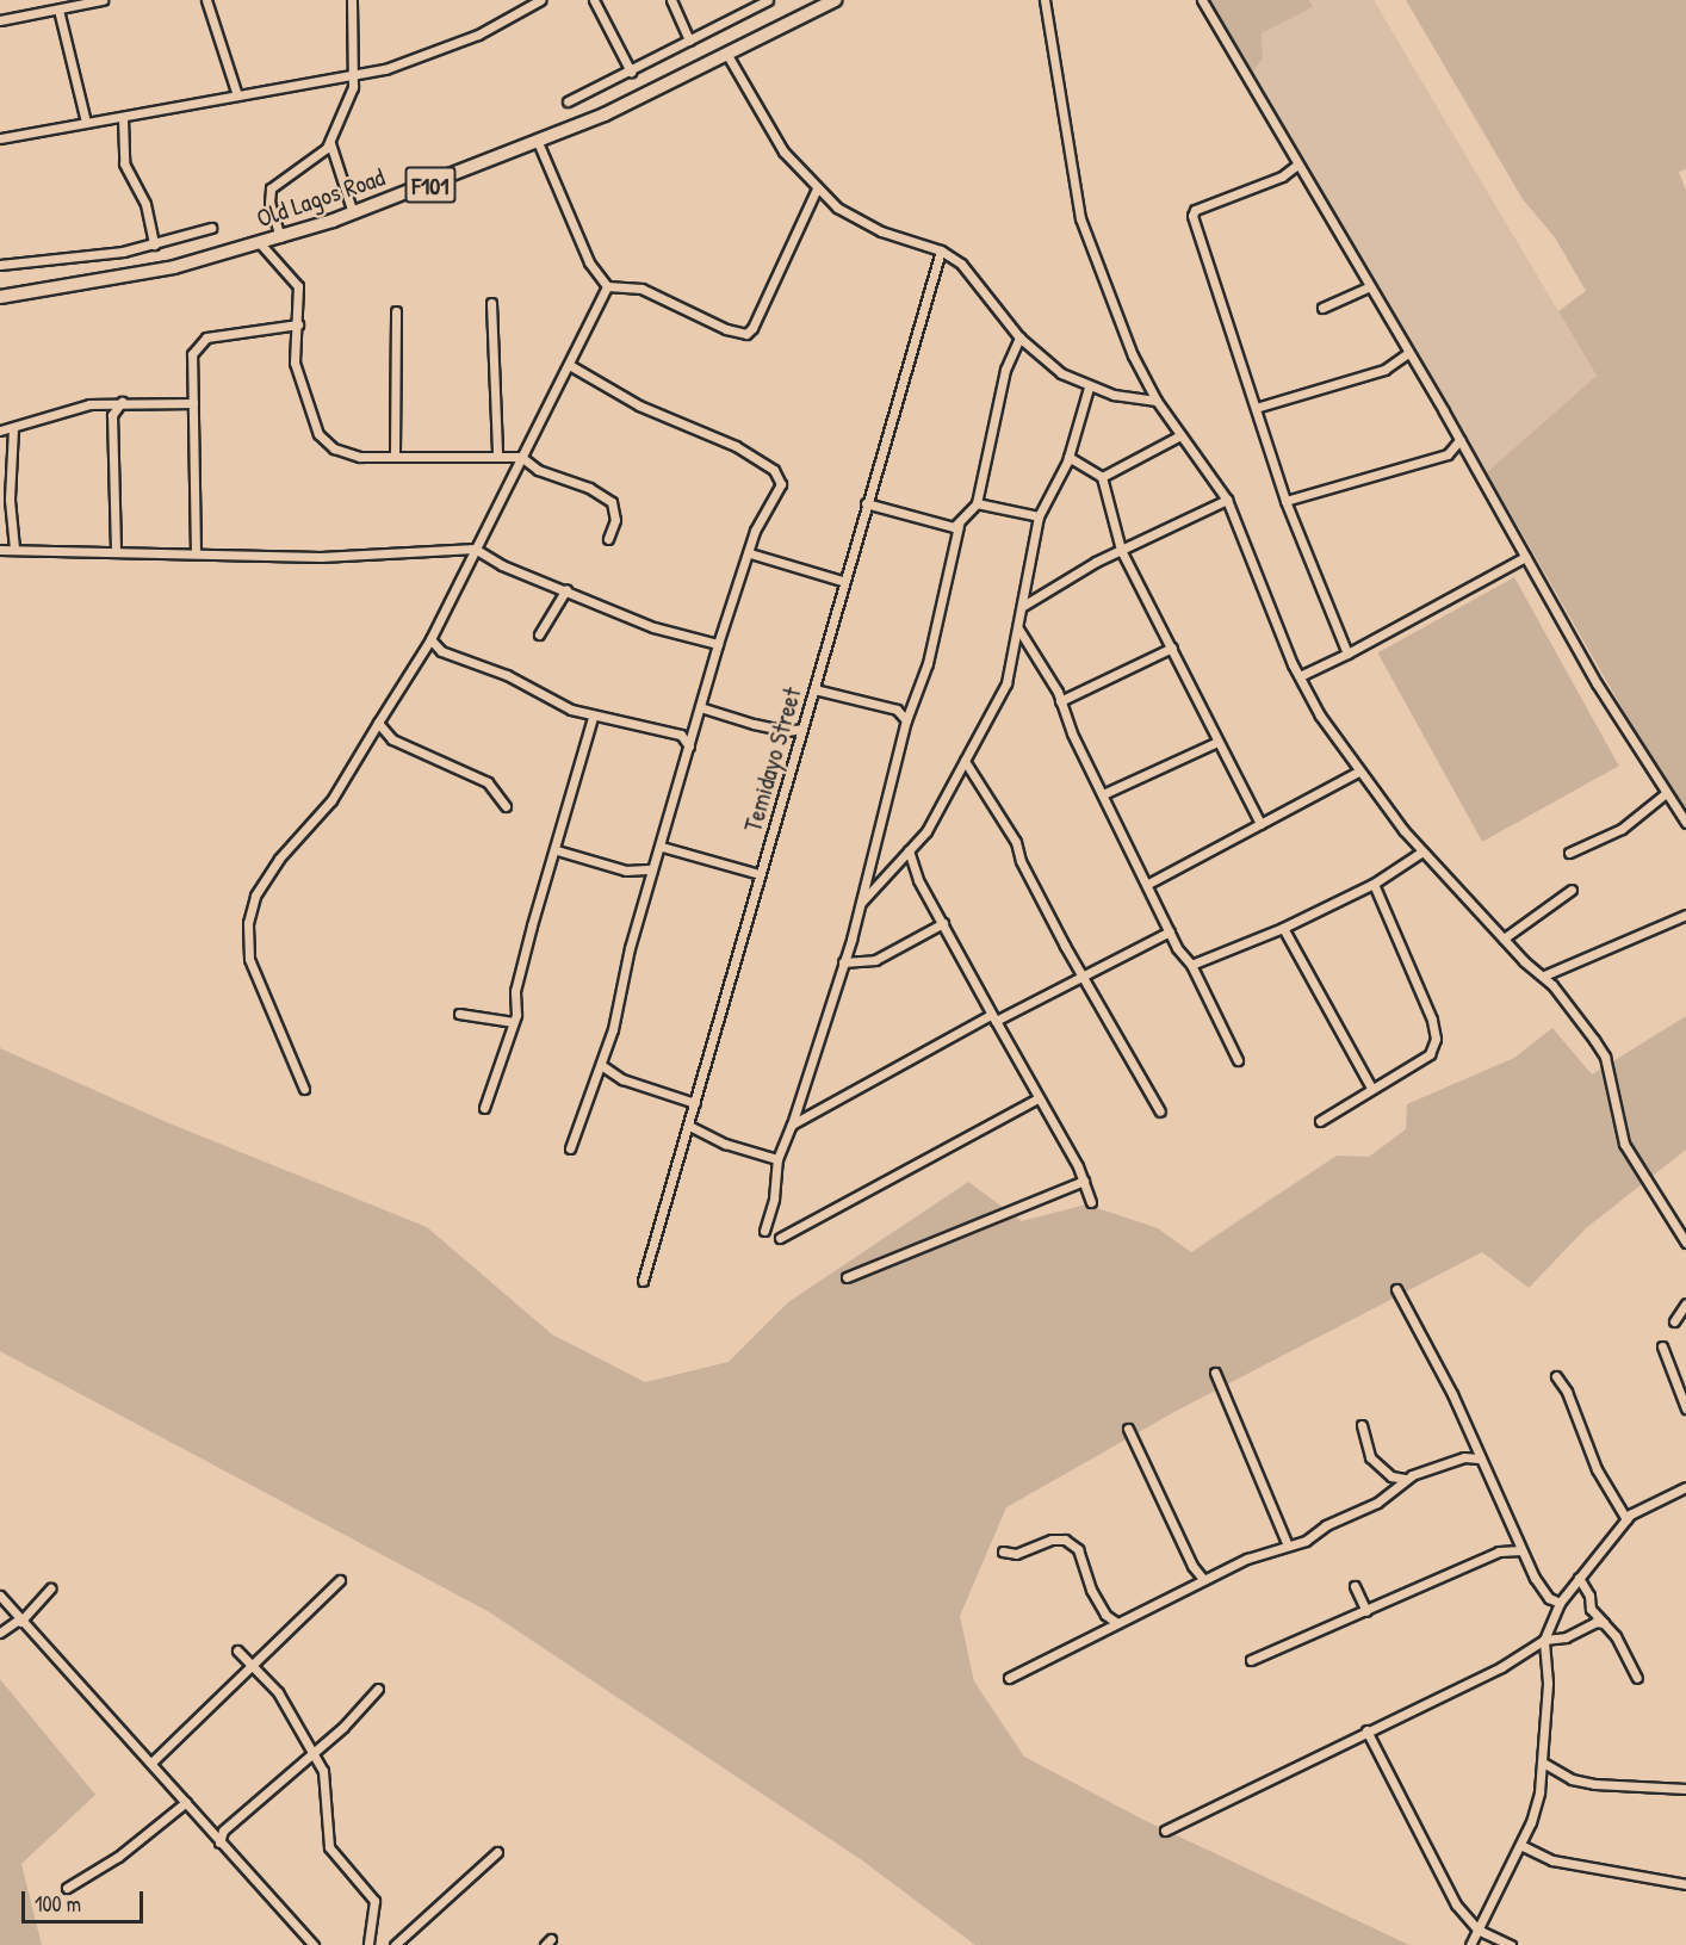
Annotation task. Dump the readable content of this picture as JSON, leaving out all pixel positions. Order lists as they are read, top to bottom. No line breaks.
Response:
{"streets":{"main road":["F101","Old Lagos Road"],"street":["Temidayo Street"]},"scale_bar":"100 m"}
